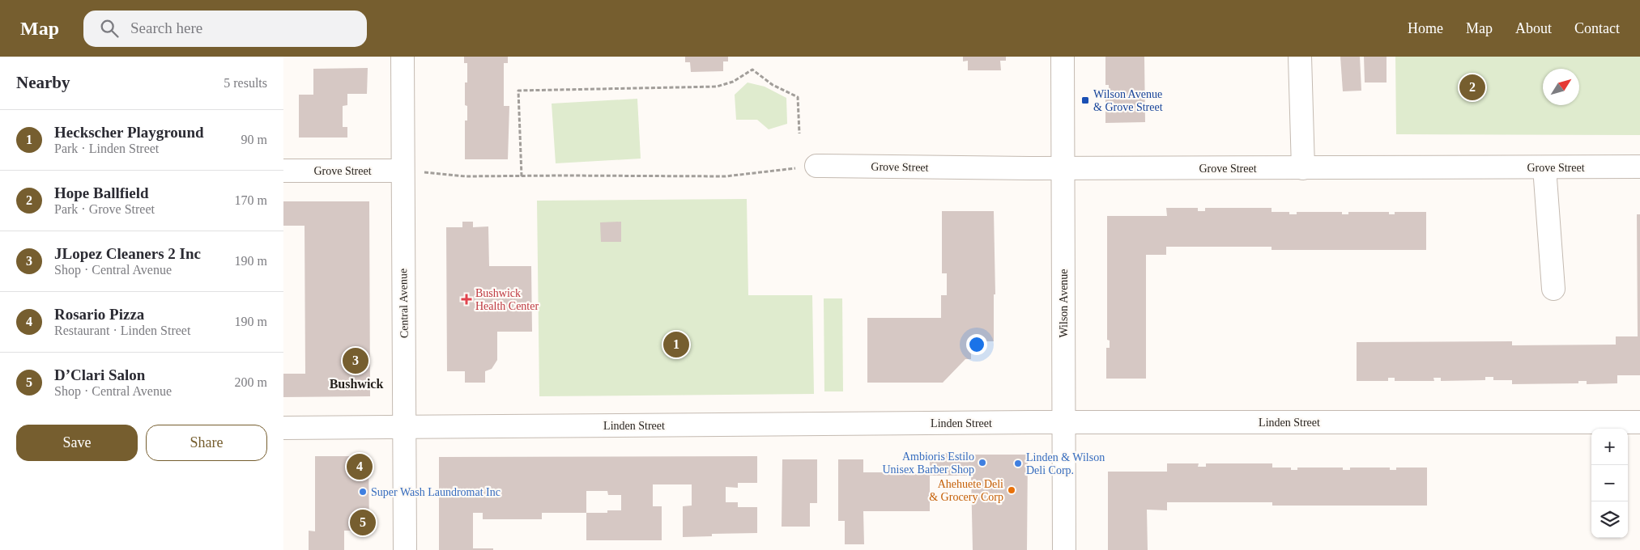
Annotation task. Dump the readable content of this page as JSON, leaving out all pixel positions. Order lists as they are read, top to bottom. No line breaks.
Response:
{"streets":{"street":["Grove Street","Central Avenue","Wilson Avenue","Linden Street"]},"crossings":[["Grove Street","Central Avenue"],["Grove Street","Wilson Avenue"],["Central Avenue","Linden Street"],["Wilson Avenue","Linden Street"]],"districts":["Bushwick"],"places":{"transit":["Wilson Avenue & Grove Street"],"health":["Bushwick Health Center"],"other":["Ambioris Estilo Unisex Barber Shop","Linden & Wilson Deli Corp.","Ahehuete Deli & Grocery Corp","Super Wash Laundromat Inc"]},"north":"top right","page":{"header":"Map","search":"Search here","nav":["Home","Map","About","Contact"],"heading":["Nearby","5 results"],"pins":["2","1","3","4","5"],"list":[{"mark":"1","name":"Heckscher Playground","note":"Park · Linden Street","value":"90 m"},{"mark":"2","name":"Hope Ballfield","note":"Park · Grove Street","value":"170 m"},{"mark":"3","name":"JLopez Cleaners 2 Inc","note":"Shop · Central Avenue","value":"190 m"},{"mark":"4","name":"Rosario Pizza","note":"Restaurant · Linden Street","value":"190 m"},{"mark":"5","name":"D’Clari Salon","note":"Shop · Central Avenue","value":"200 m"}],"buttons":["Save","Share"],"map_buttons":["+","−"]}}
